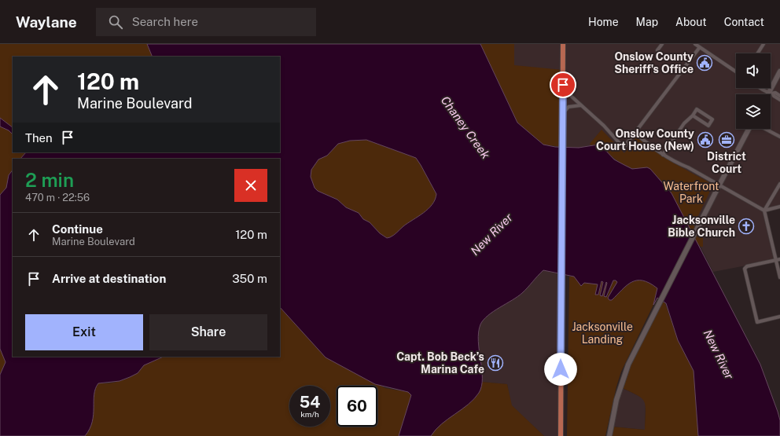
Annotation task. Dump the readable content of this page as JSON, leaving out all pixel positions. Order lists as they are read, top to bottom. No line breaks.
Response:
{"water":["Chaney Creek","New River"],"parks":["Waterfront Park","Jacksonville Landing"],"places":{"public building":["Onslow County Sheriff's Office","Onslow County Court House (New)"],"office":["District Court"],"church":["Jacksonville Bible Church"],"restaurant":["Capt. Bob Beck’s Marina Cafe"]},"page":{"header":"Waylane","search":"Search here","nav":["Home","Map","About","Contact"],"turn":["120 m","Marine Boulevard"],"then":"Then","heading":["2 min","470 m · 22:56"],"list":[{"name":"Continue","note":"Marine Boulevard","value":"120 m"},{"name":"Arrive at destination","value":"350 m"}],"buttons":["Exit","Share"],"speed":"54 km/h","limit":"60"}}
